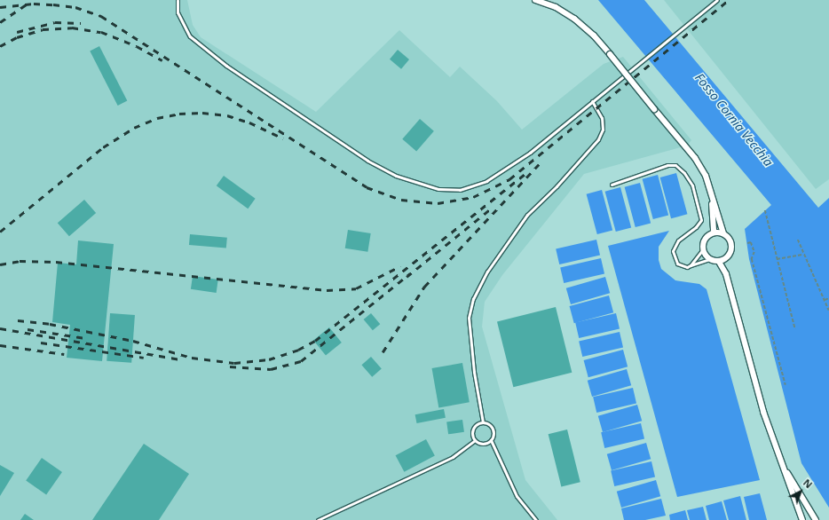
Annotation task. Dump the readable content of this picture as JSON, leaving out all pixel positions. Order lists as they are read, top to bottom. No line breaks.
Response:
{"water":["Fosso Cornia Vecchia"],"north":"top right"}
